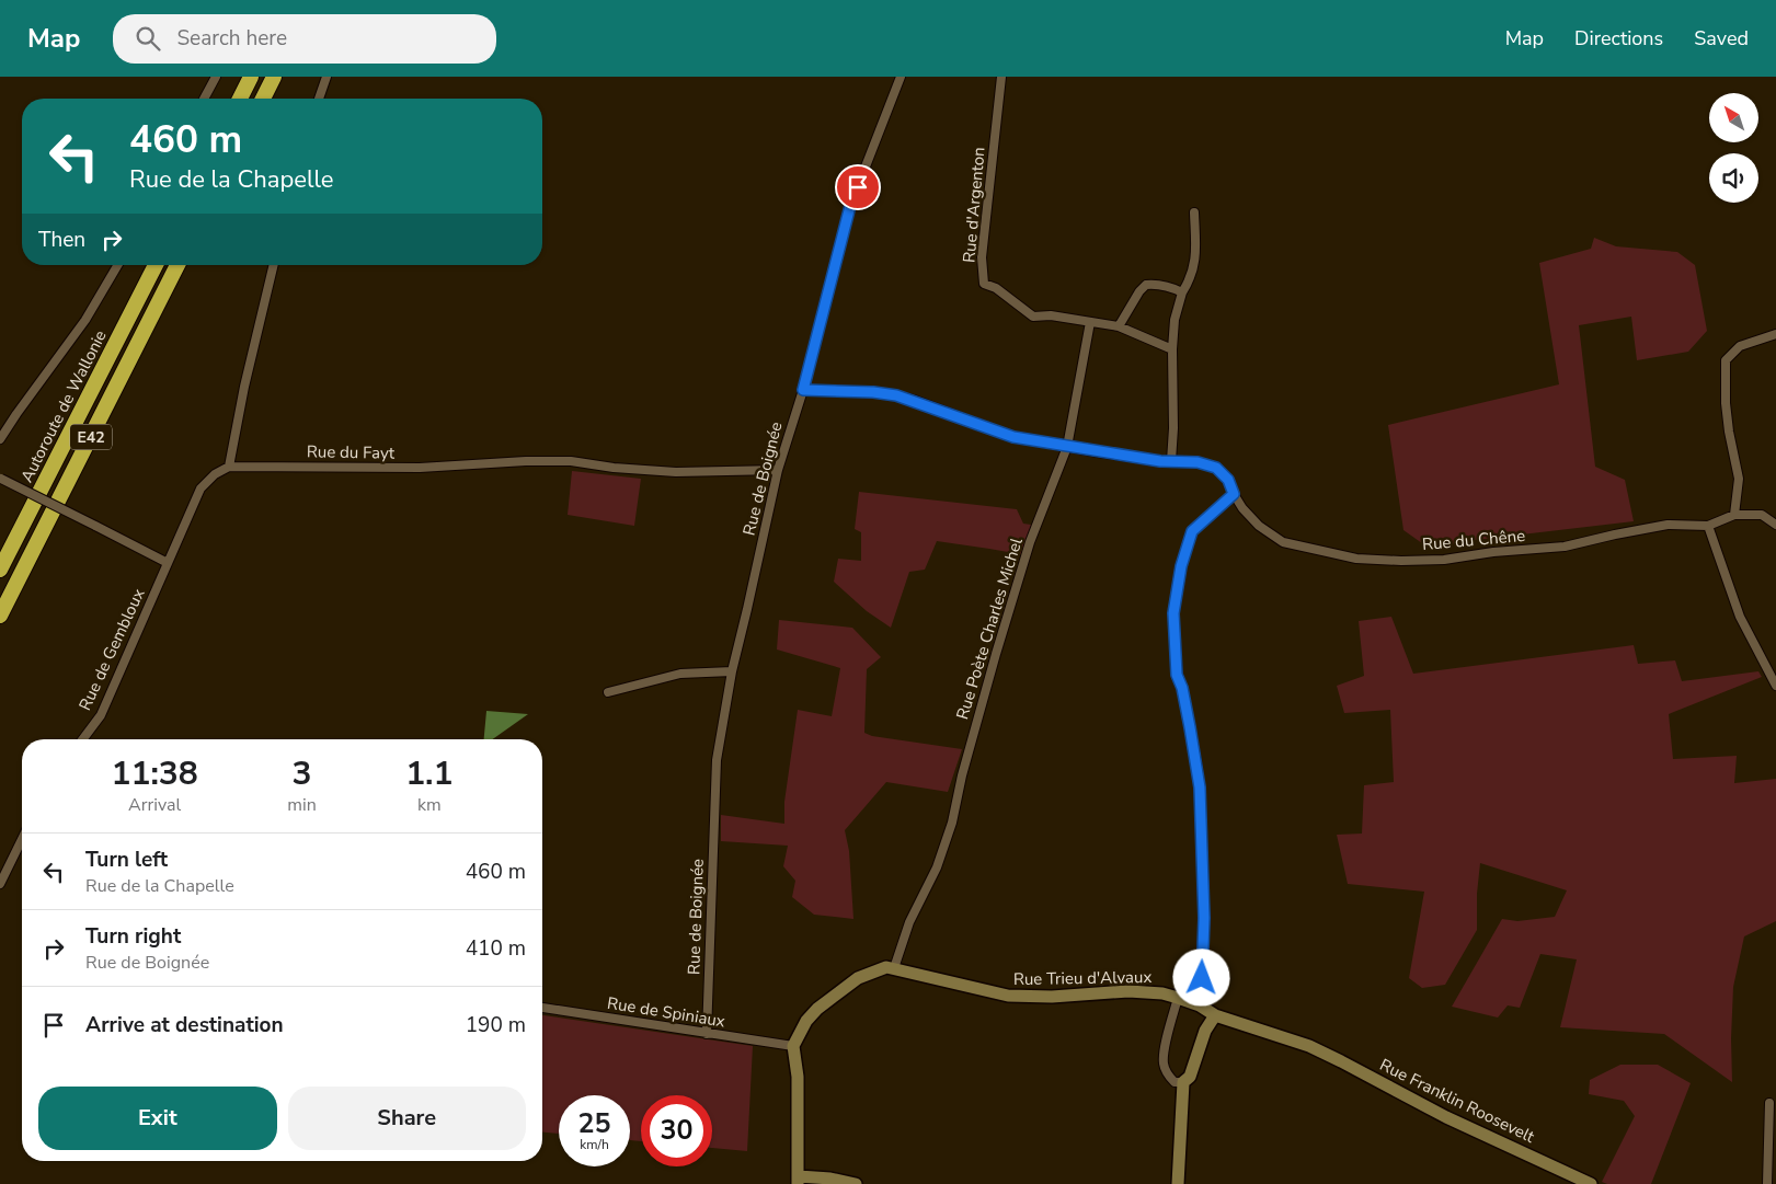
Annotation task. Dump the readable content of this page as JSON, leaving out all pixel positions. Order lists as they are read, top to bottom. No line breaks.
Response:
{"streets":{"highway":["Autoroute de Wallonie","E42"],"main road":["Rue Trieu d'Alvaux","Rue Franklin Roosevelt"],"street":["Rue d'Argenton","Rue du Fayt","Rue de Boignée","Rue du Chêne","Rue Poète Charles Michel","Rue de Gembloux","Rue de Spiniaux"]},"crossings":[["Rue d'Argenton","Rue Poète Charles Michel"],["Rue du Fayt","Rue de Boignée"],["Rue de Boignée","Rue du Chêne"],["Rue de Boignée","Rue de Spiniaux"],["Rue du Chêne","Rue Poète Charles Michel"],["Rue Poète Charles Michel","Rue Trieu d'Alvaux"],["Rue Trieu d'Alvaux","Rue de Spiniaux"],["Rue Trieu d'Alvaux","Rue Franklin Roosevelt"]],"north":"top left","page":{"header":"Map","search":"Search here","nav":["Map","Directions","Saved"],"turn":["460 m","Rue de la Chapelle"],"then":"Then","eta":["11:38","Arrival","3","min","1.1","km"],"list":[{"name":"Turn left","note":"Rue de la Chapelle","value":"460 m"},{"name":"Turn right","note":"Rue de Boignée","value":"410 m"},{"name":"Arrive at destination","value":"190 m"}],"buttons":["Exit","Share"],"speed":"25 km/h","limit":"30"}}
